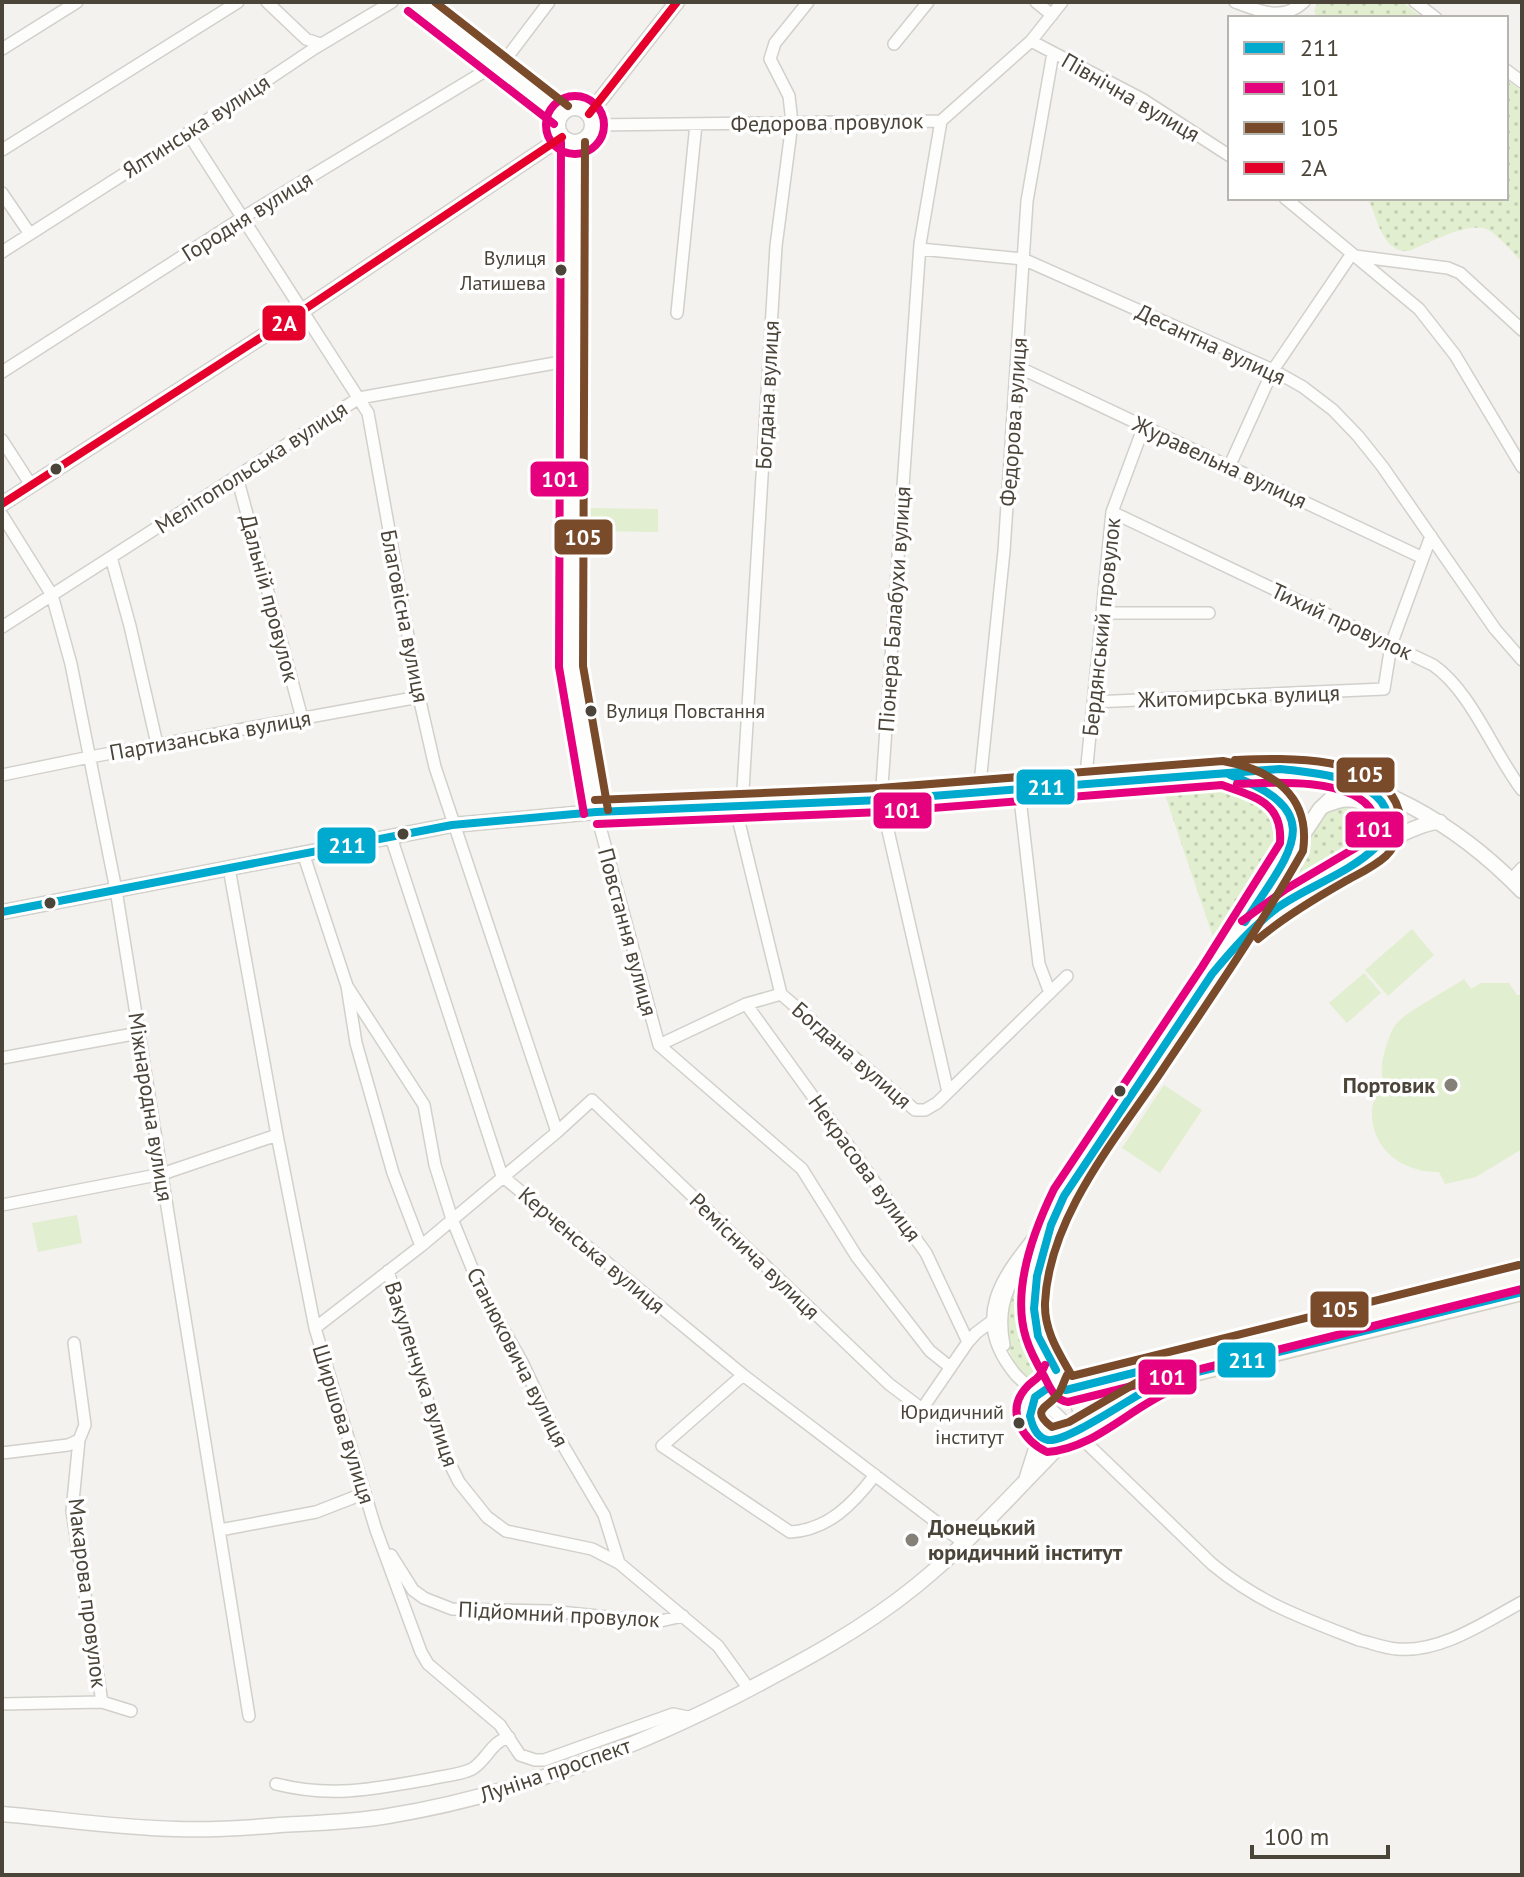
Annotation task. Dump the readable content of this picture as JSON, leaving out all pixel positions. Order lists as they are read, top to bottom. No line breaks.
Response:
{"streets":{"main road":["Луніна проспект"],"street":["Північна вулиця","Федорова провулок","Ялтинська вулиця","Городня вулиця","Десантна вулиця","Богдана вулиця","Федорова вулиця","Журавельна вулиця","Мелітопольська вулиця","Дальній провулок","Піонера Балабухи вулиця","Благовісна вулиця","Тихий провулок","Бердянський провулок","Житомирська вулиця","Партизанська вулиця","Повстання вулиця","Міжнародна вулиця","Некрасова вулиця","Керченська вулиця","Реміснича вулиця","Станюковича вулиця","Вакуленчука вулиця","Ширшова вулиця","Макарова провулок","Підйомний провулок"]},"crossings":[["Північна вулиця","Федорова провулок"],["Північна вулиця","Федорова вулиця"],["Федорова провулок","Богдана вулиця"],["Федорова провулок","Піонера Балабухи вулиця"],["Федорова провулок","Повстання вулиця"],["Ялтинська вулиця","Благовісна вулиця"],["Городня вулиця","Благовісна вулиця"],["Десантна вулиця","Федорова вулиця"],["Десантна вулиця","Піонера Балабухи вулиця"],["Богдана вулиця","Піонера Балабухи вулиця"],["Федорова вулиця","Журавельна вулиця"],["Журавельна вулиця","Бердянський провулок"],["Мелітопольська вулиця","Дальній провулок"],["Мелітопольська вулиця","Благовісна вулиця"],["Мелітопольська вулиця","Повстання вулиця"],["Мелітопольська вулиця","Міжнародна вулиця"],["Дальній провулок","Партизанська вулиця"],["Благовісна вулиця","Партизанська вулиця"],["Благовісна вулиця","Реміснича вулиця"],["Тихий провулок","Бердянський провулок"],["Тихий провулок","Житомирська вулиця"],["Бердянський провулок","Житомирська вулиця"],["Партизанська вулиця","Міжнародна вулиця"],["Повстання вулиця","Реміснича вулиця"],["Керченська вулиця","Луніна проспект"],["Станюковича вулиця","Вакуленчука вулиця"],["Ширшова вулиця","Підйомний провулок"],["Ширшова вулиця","Луніна проспект"]],"places":["Вулиця Латишева","Вулиця Повстання","Портовик","Юридичний інститут","Донецький юридичний інститут"],"lines":["transit line 105","transit line 2А","transit line 101","transit line 211"],"legend":["211","101","105","2А"],"scale_bar":"100 m"}
